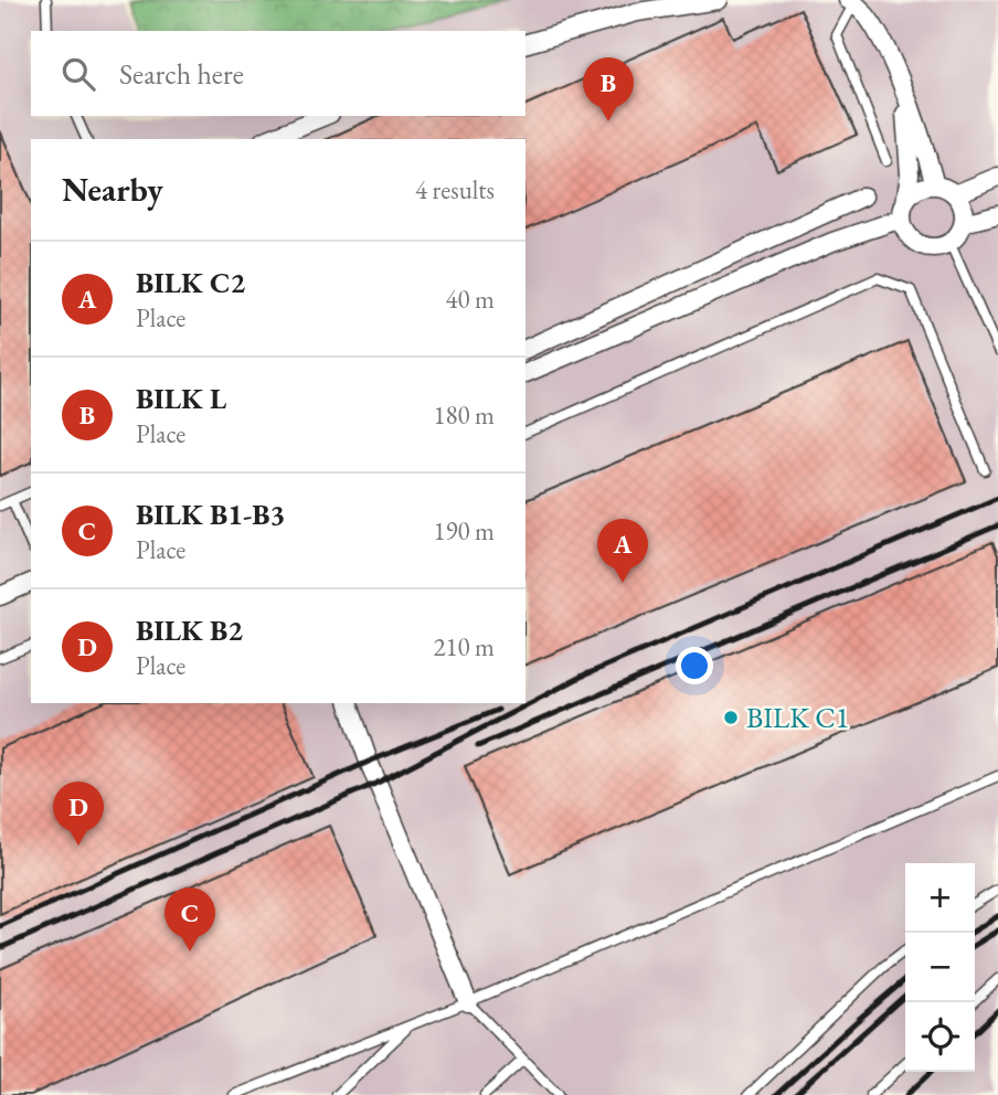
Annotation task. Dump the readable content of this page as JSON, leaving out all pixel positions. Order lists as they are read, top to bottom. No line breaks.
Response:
{"places":["BILK C1"],"page":{"search":"Search here","pins":["B","A","D","C"],"heading":["Nearby","4 results"],"list":[{"mark":"A","name":"BILK C2","note":"Place","value":"40 m"},{"mark":"B","name":"BILK L","note":"Place","value":"180 m"},{"mark":"C","name":"BILK B1-B3","note":"Place","value":"190 m"},{"mark":"D","name":"BILK B2","note":"Place","value":"210 m"}],"map_buttons":["+","−"]}}
